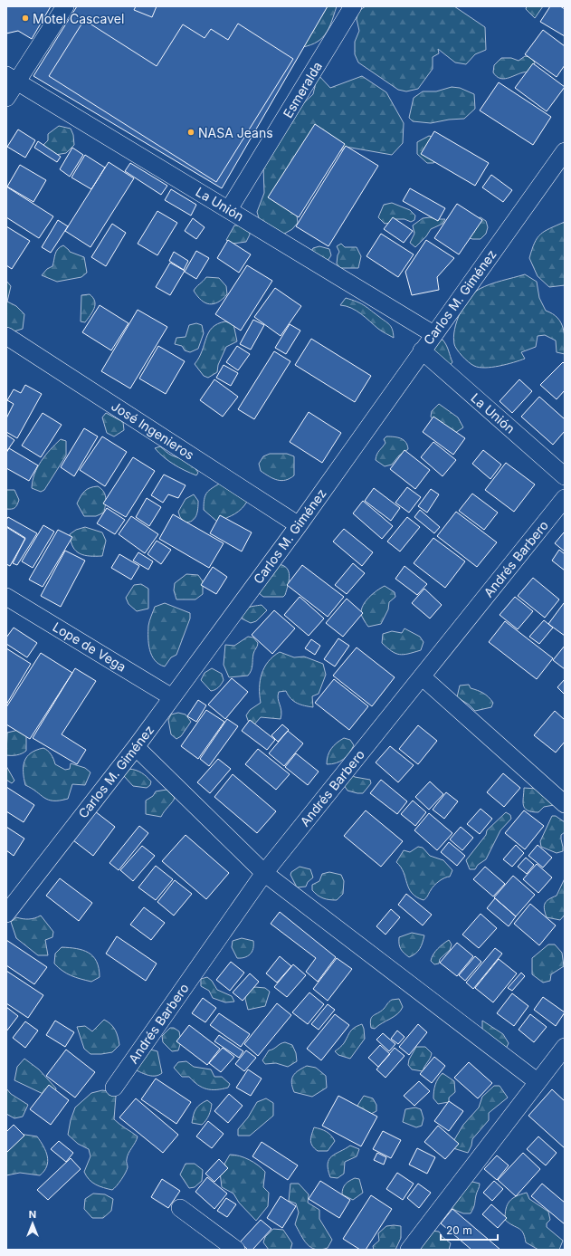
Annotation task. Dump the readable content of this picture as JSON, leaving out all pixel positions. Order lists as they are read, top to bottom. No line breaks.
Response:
{"streets":{"street":["Esmeralda","La Unión","Carlos M. Giménez","José Ingenieros","Andrés Barbero","Lope de Vega"]},"crossings":[["Esmeralda","La Unión"],["La Unión","Carlos M. Giménez"],["Carlos M. Giménez","José Ingenieros"],["Carlos M. Giménez","Lope de Vega"]],"places":["Motel Cascavel","NASA Jeans"],"scale_bar":"20 m","north":"top"}
